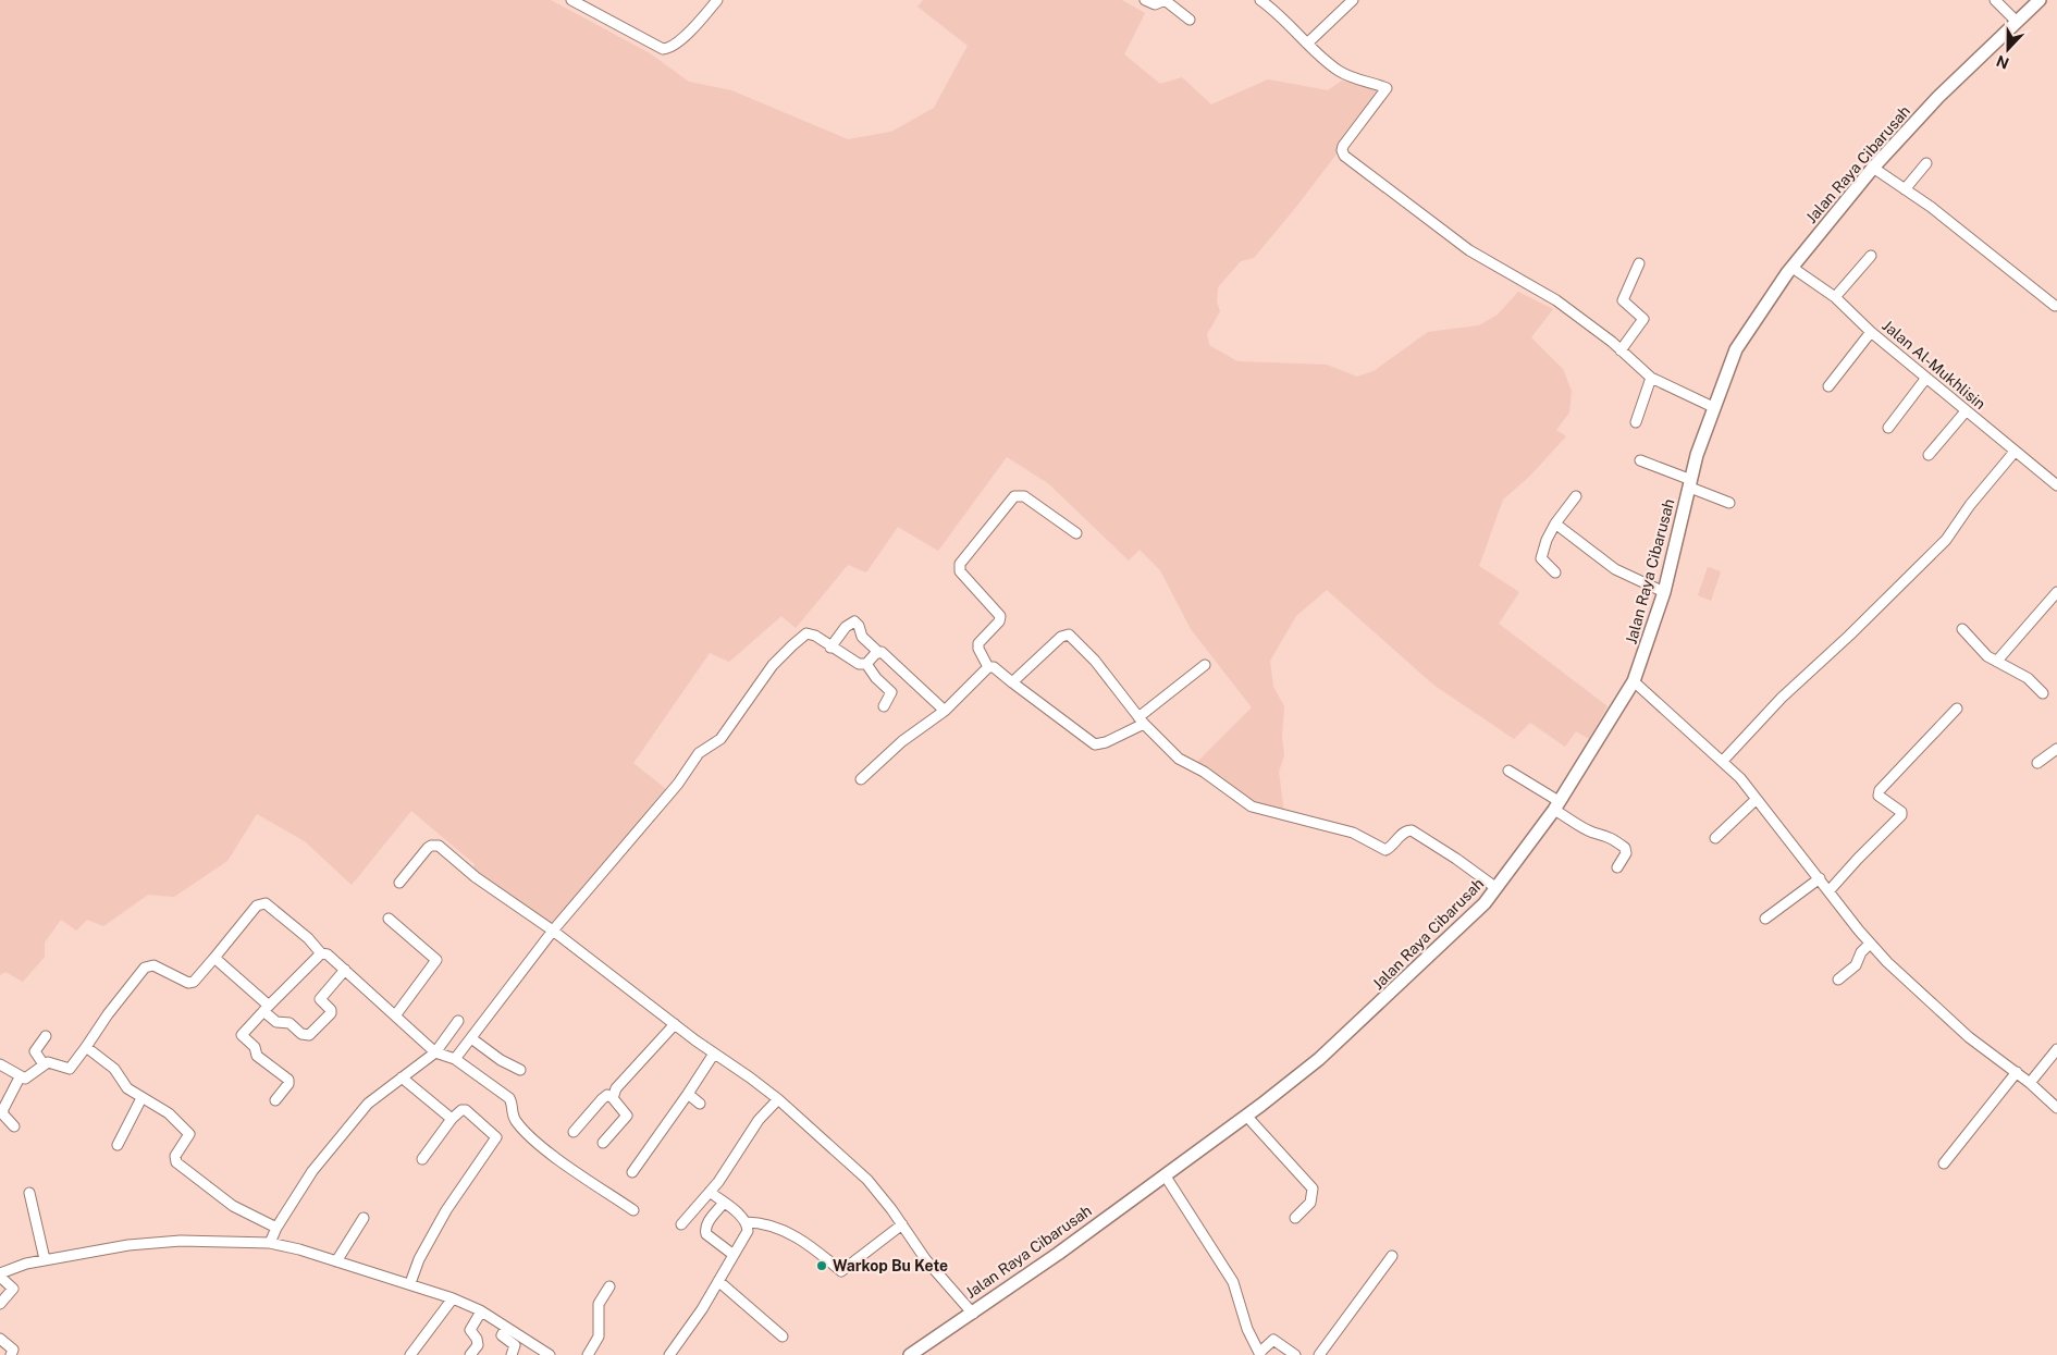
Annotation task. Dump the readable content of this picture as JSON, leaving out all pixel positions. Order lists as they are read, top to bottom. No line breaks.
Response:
{"streets":{"main road":["Jalan Raya Cibarusah"],"street":["Jalan Al-Mukhlisin"]},"crossings":[["Jalan Raya Cibarusah","Jalan Al-Mukhlisin"]],"places":["Warkop Bu Kete"],"north":"bottom"}
